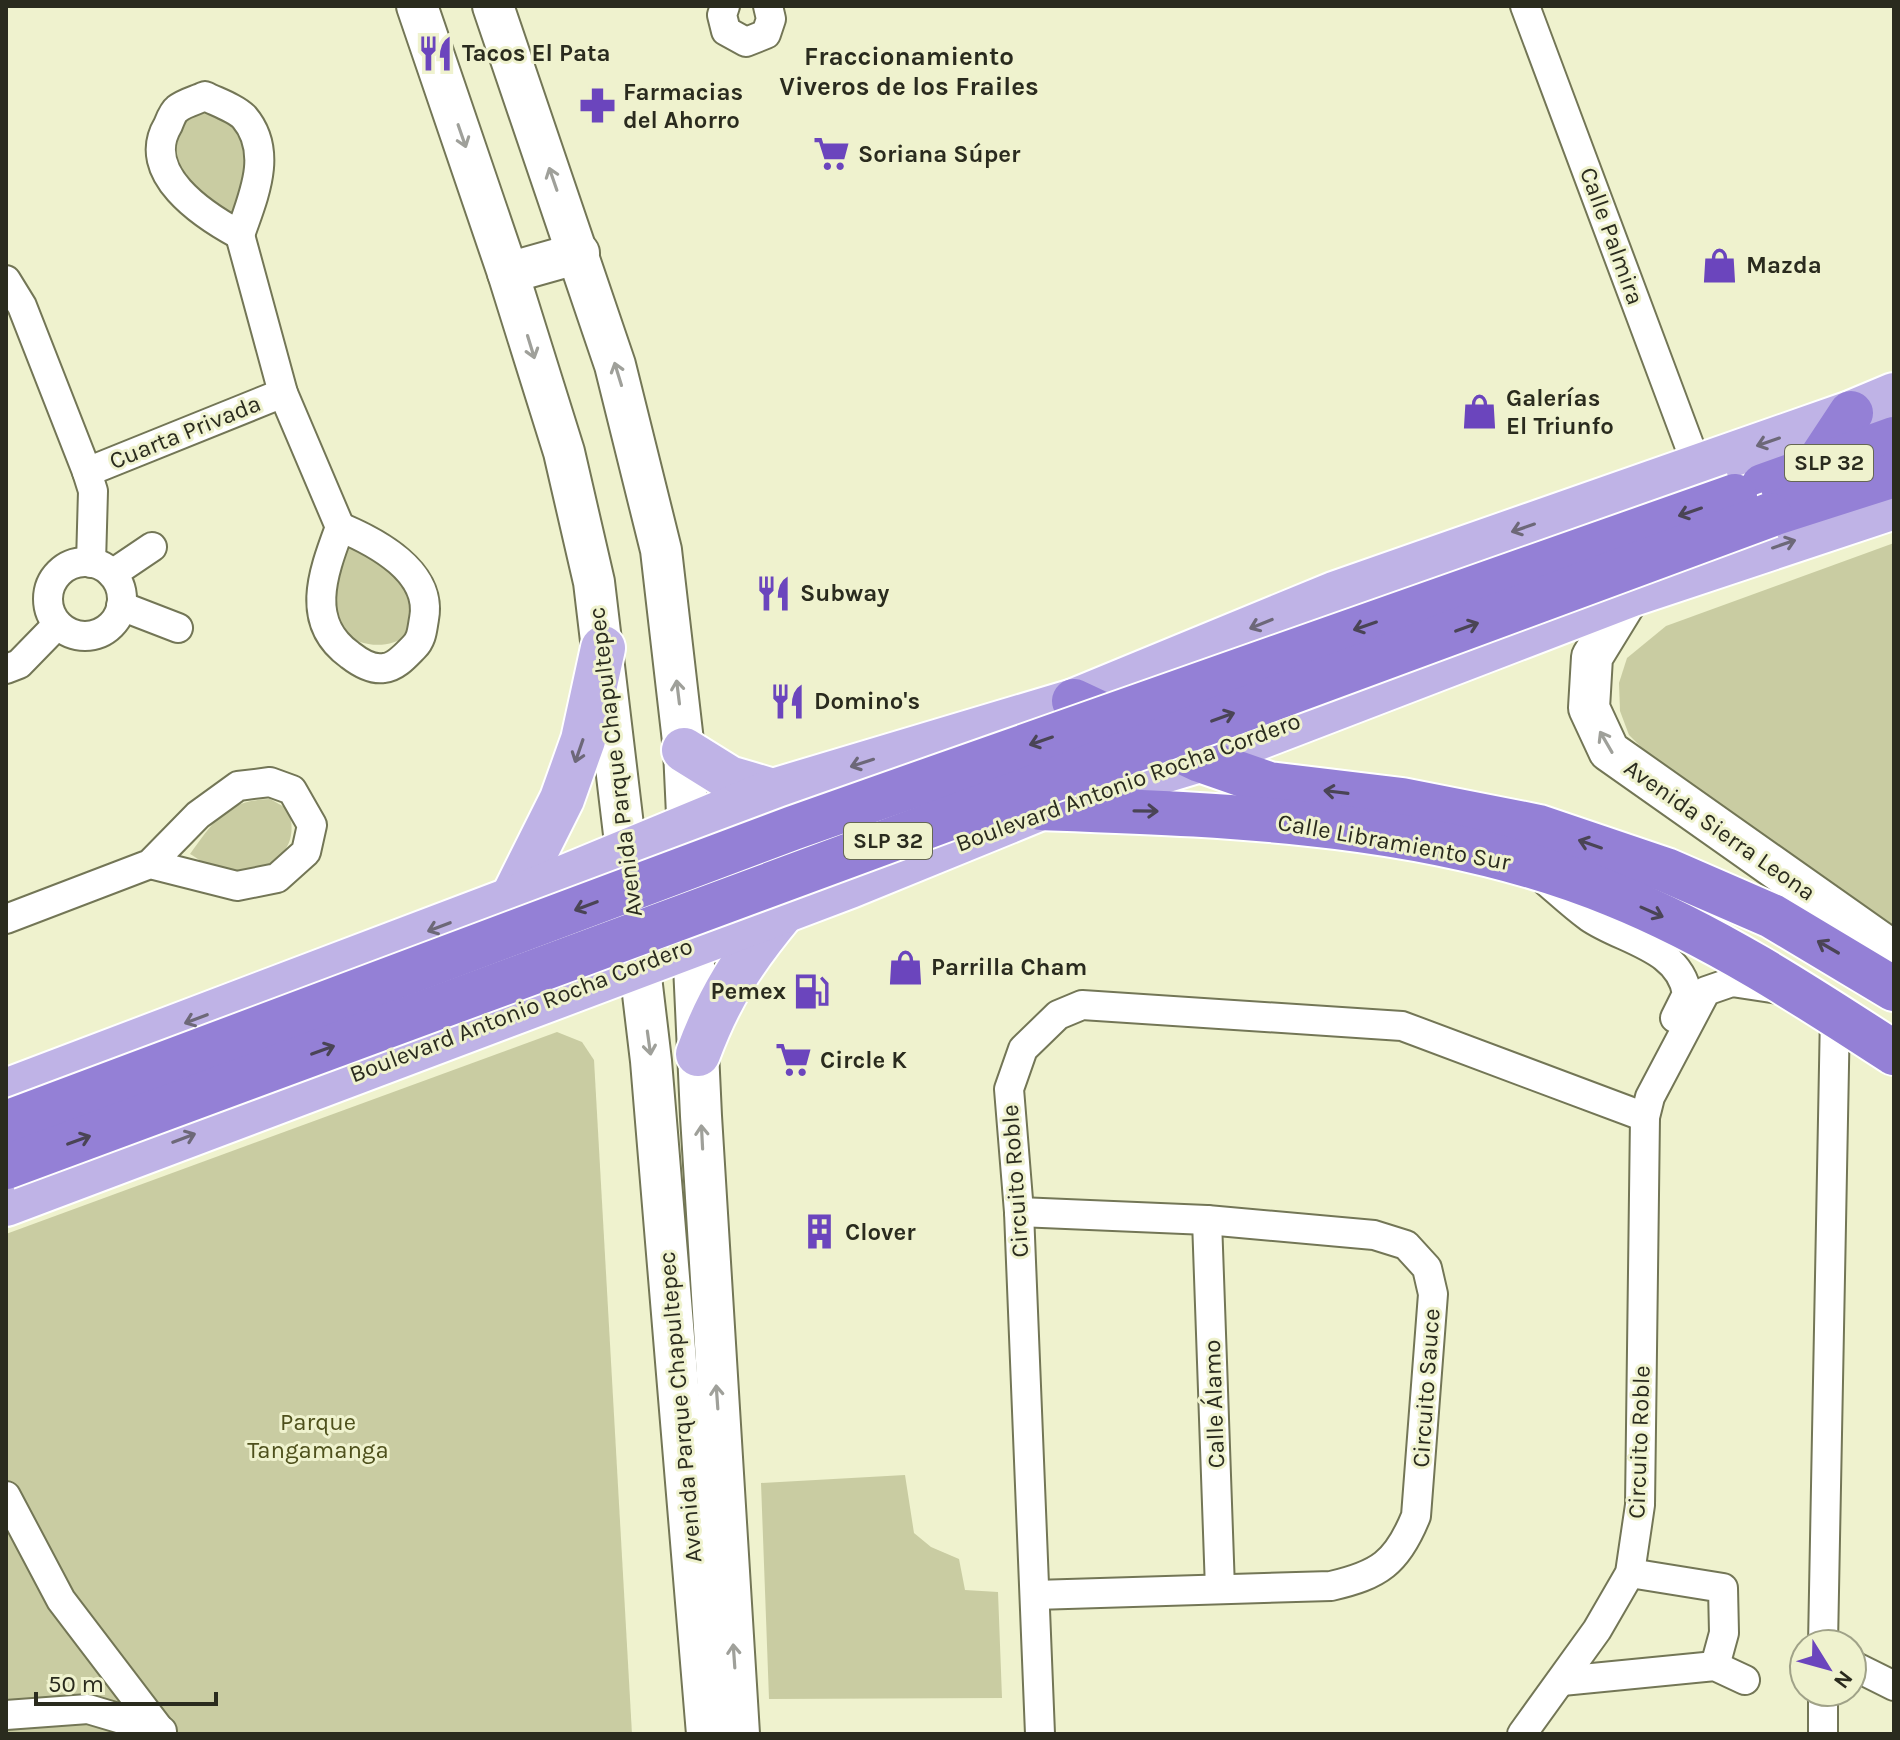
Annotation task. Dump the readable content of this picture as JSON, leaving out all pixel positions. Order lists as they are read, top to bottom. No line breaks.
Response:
{"streets":{"highway":["SLP 32","Calle Libramiento Sur"],"main road":["Avenida Parque Chapultepec","Boulevard Antonio Rocha Cordero","Avenida Sierra Leona"],"street":["Calle Palmira","Cuarta Privada","Circuito Roble","Circuito Sauce","Calle Álamo"]},"crossings":[["Avenida Parque Chapultepec","Boulevard Antonio Rocha Cordero"],["Boulevard Antonio Rocha Cordero","Avenida Sierra Leona"],["Boulevard Antonio Rocha Cordero","Calle Libramiento Sur"],["Circuito Roble","Circuito Sauce"],["Circuito Sauce","Calle Álamo"]],"one_way":["Avenida Sierra Leona"],"districts":["Fraccionamiento Viveros de los Frailes"],"parks":["Parque Tangamanga"],"places":{"restaurant":["Tacos El Pata","Subway","Domino's"],"pharmacy":["Farmacias del Ahorro"],"supermarket":["Soriana Súper","Circle K"],"shop":["Mazda","Galerías El Triunfo","Parrilla Cham"],"fuel station":["Pemex"],"building":["Clover"]},"scale_bar":"50 m","north":"bottom right"}
